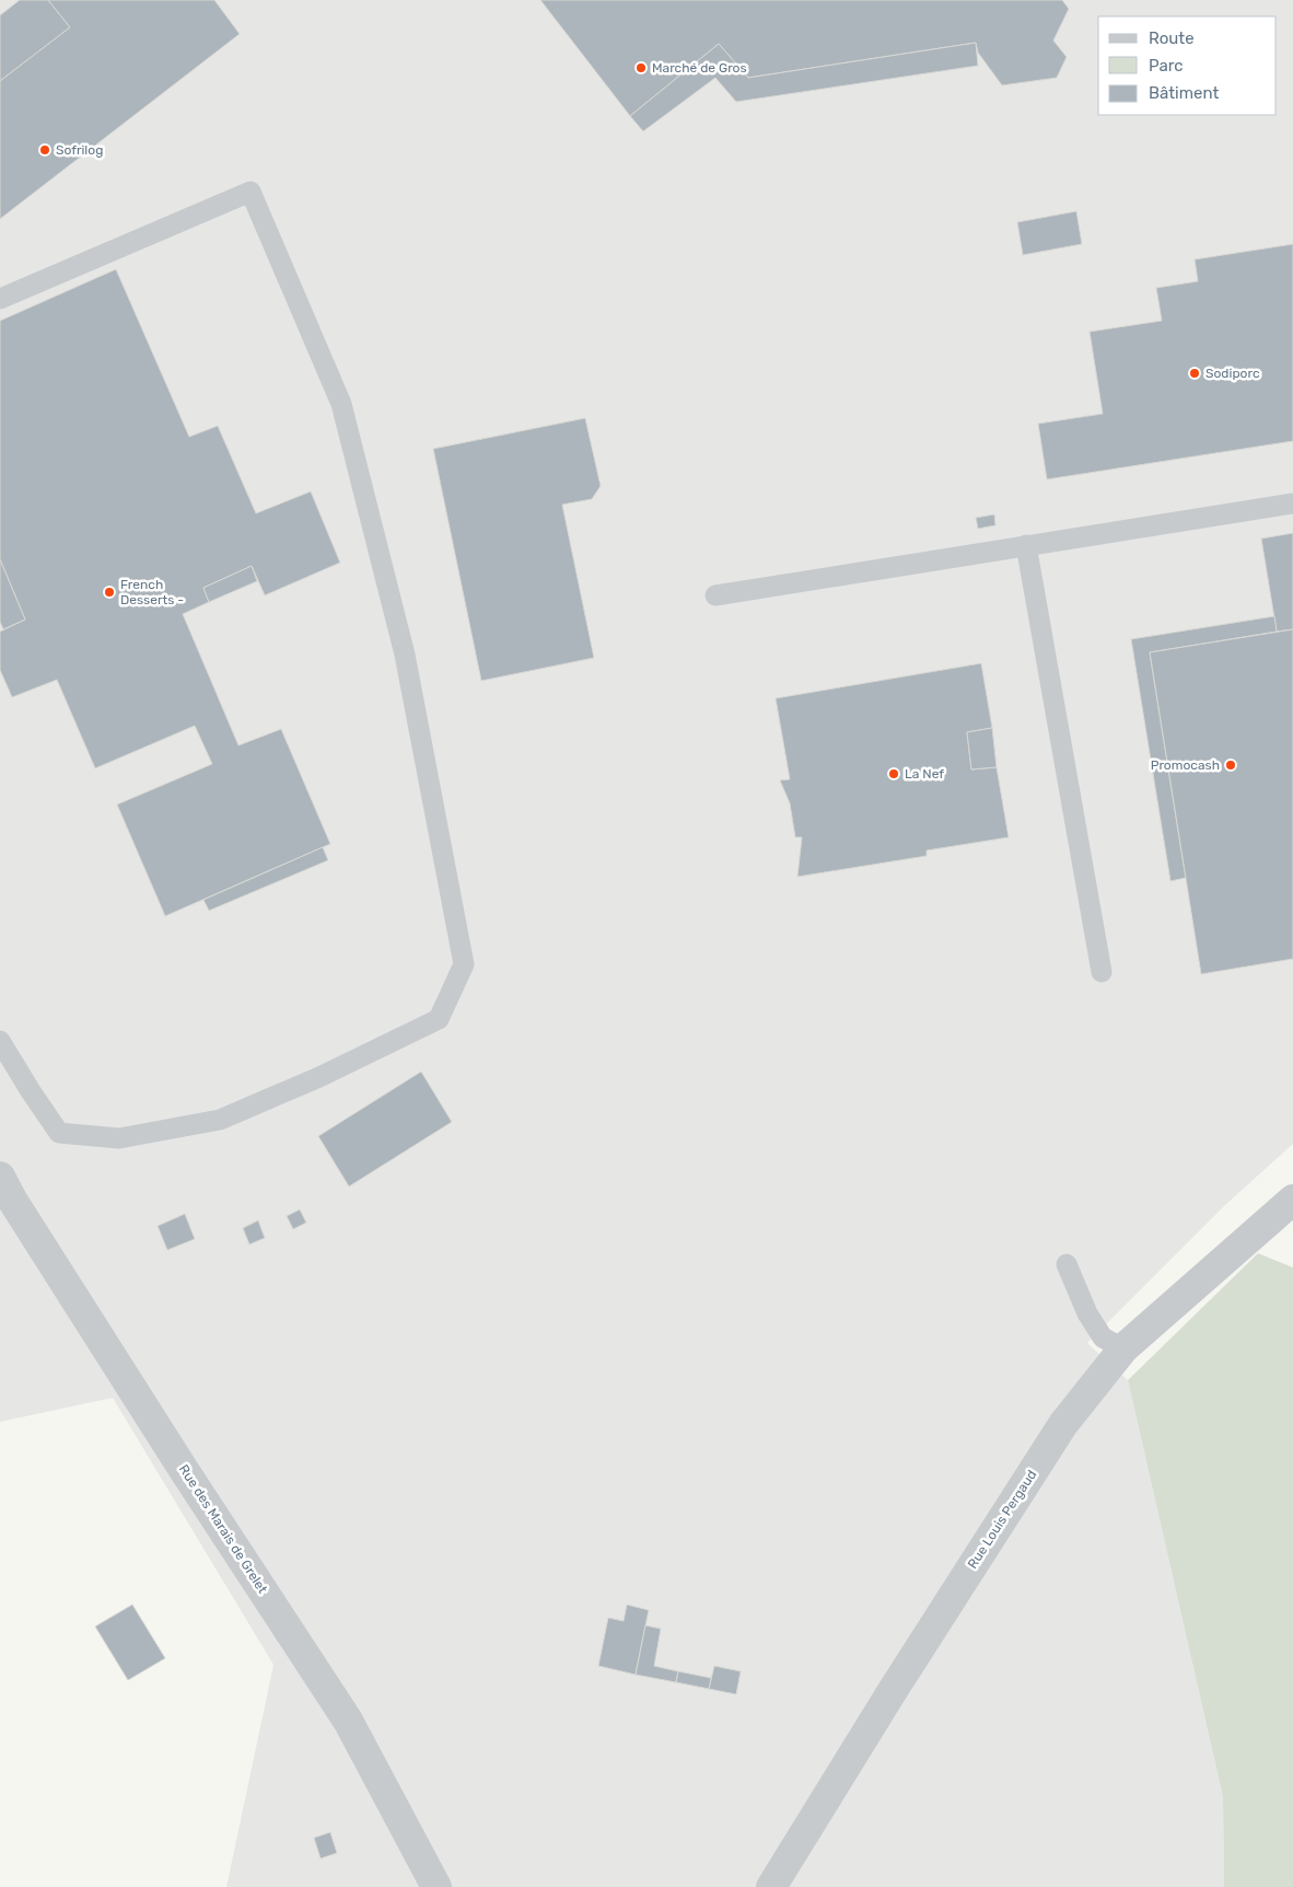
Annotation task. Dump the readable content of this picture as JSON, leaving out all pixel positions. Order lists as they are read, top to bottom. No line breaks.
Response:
{"streets":{"street":["Rue Louis Pergaud","Rue des Marais de Grelet"]},"places":["Marché de Gros","Sofrilog","Sodiporc","French Desserts -","Promocash","La Nef"],"legend":["Route","Parc","Bâtiment"]}
